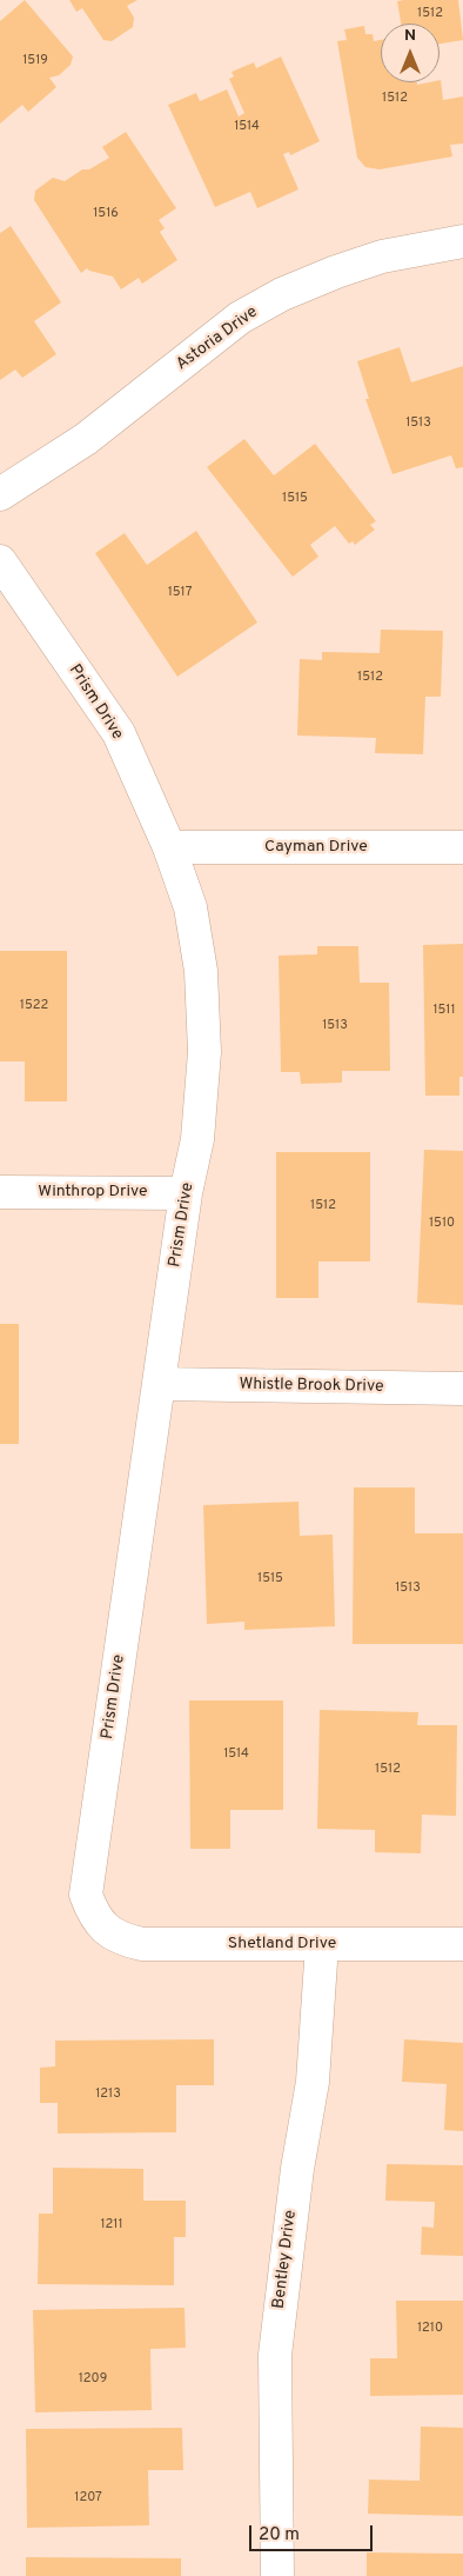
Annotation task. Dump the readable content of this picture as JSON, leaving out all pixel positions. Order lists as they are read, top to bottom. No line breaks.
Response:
{"streets":{"street":["Astoria Drive","Prism Drive","Cayman Drive","Winthrop Drive","Whistle Brook Drive","Shetland Drive","Bentley Drive"]},"crossings":[["Prism Drive","Cayman Drive"],["Prism Drive","Winthrop Drive"],["Prism Drive","Whistle Brook Drive"],["Prism Drive","Shetland Drive"],["Shetland Drive","Bentley Drive"]],"house_numbers":["1512","1519","1512","1514","1516","1513","1515","1517","1512","1522","1511","1513","1512","1510","1515","1513","1514","1512","1213","1211","1210","1209","1207"],"scale_bar":"20 m","north":"top"}
